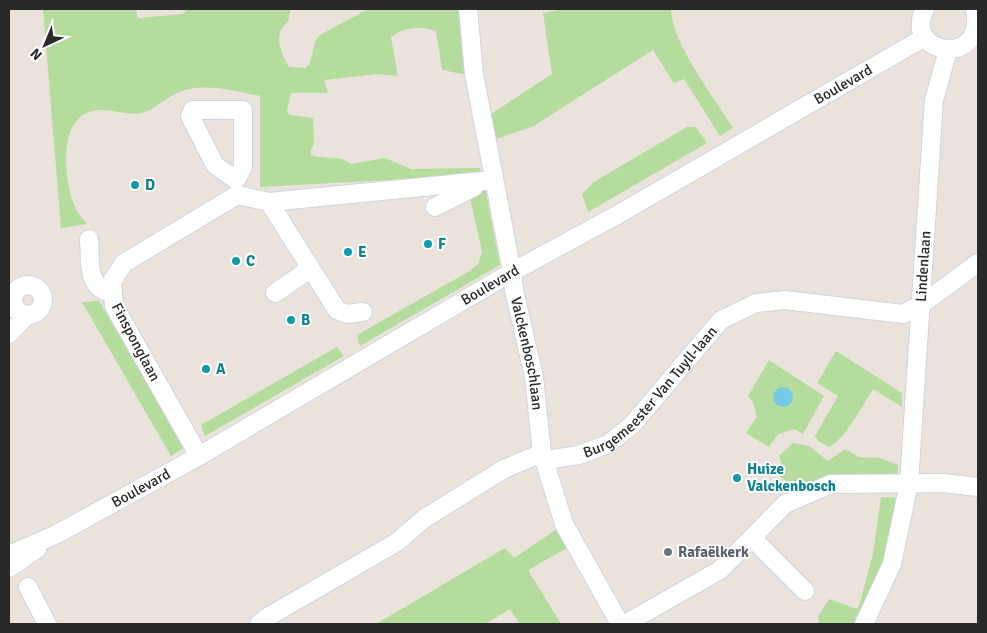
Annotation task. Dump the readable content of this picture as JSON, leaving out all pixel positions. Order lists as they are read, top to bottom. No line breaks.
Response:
{"streets":{"street":["Boulevard","Lindenlaan","Finsponglaan","Valckenboschlaan","Burgemeester Van Tuyll-laan"]},"crossings":[["Boulevard","Finsponglaan"],["Boulevard","Valckenboschlaan"],["Lindenlaan","Burgemeester Van Tuyll-laan"],["Finsponglaan","Valckenboschlaan"],["Valckenboschlaan","Burgemeester Van Tuyll-laan"]],"places":["D","F","E","C","B","A","Huize Valckenbosch","Rafaëlkerk"],"north":"bottom left"}
